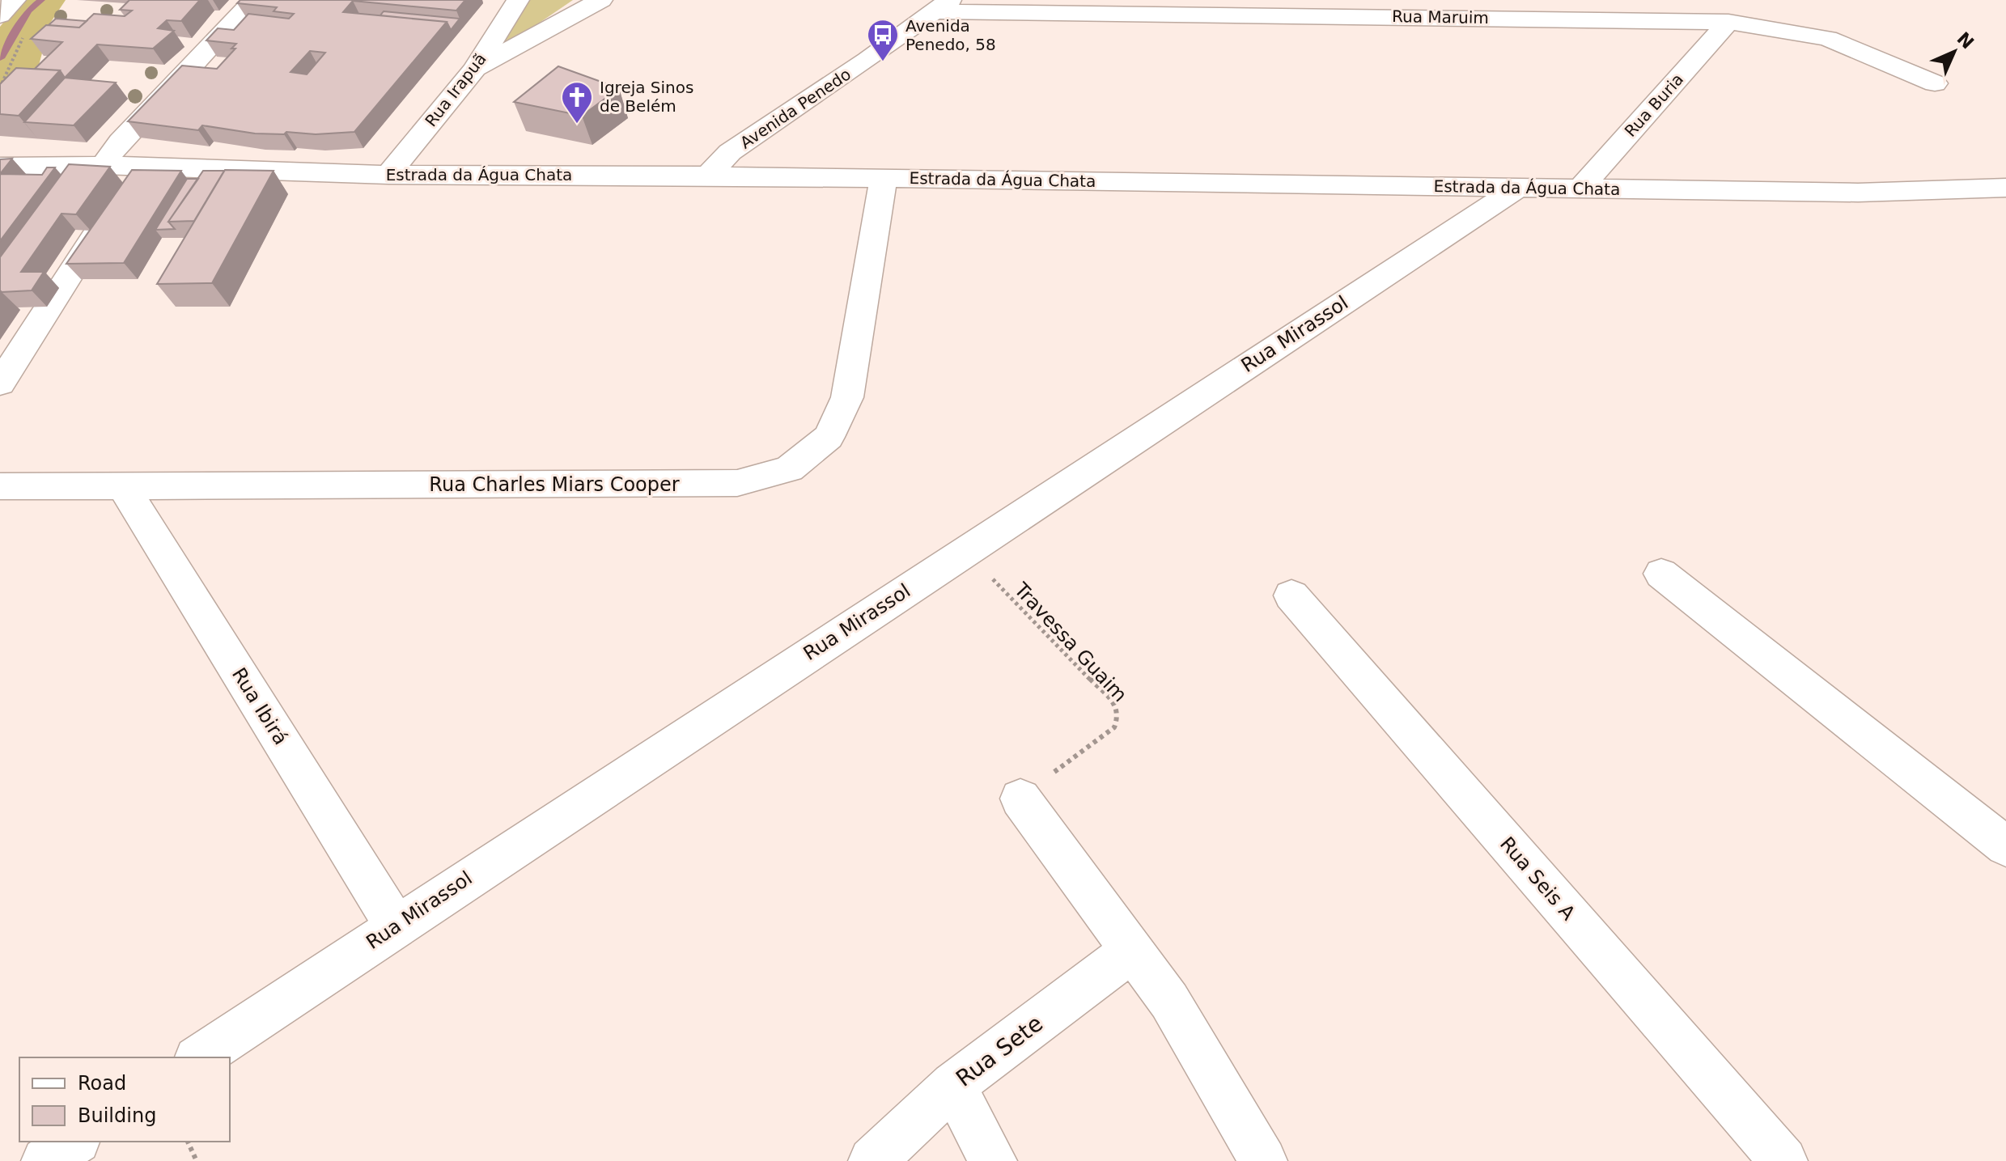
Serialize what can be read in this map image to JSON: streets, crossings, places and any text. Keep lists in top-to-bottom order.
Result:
{
  "streets": {
    "street": [
      "Rua Maruim",
      "Rua Irapuã",
      "Rua Buria",
      "Avenida Penedo",
      "Estrada da Água Chata",
      "Rua Mirassol",
      "Rua Charles Miars Cooper",
      "Rua Ibirá",
      "Rua Seis A",
      "Rua Sete"
    ],
    "path": ["Travessa Guaim"]
  },
  "crossings": [
    ["Rua Maruim", "Rua Buria"],
    ["Rua Maruim", "Avenida Penedo"],
    ["Rua Irapuã", "Estrada da Água Chata"],
    ["Rua Buria", "Estrada da Água Chata"],
    ["Avenida Penedo", "Estrada da Água Chata"],
    ["Estrada da Água Chata", "Rua Mirassol"],
    ["Estrada da Água Chata", "Rua Charles Miars Cooper"],
    ["Rua Mirassol", "Travessa Guaim"],
    ["Rua Mirassol", "Rua Ibirá"],
    ["Rua Charles Miars Cooper", "Rua Ibirá"]
  ],
  "places": {
    "bus stop": ["Avenida Penedo, 58"],
    "church": ["Igreja Sinos de Belém"]
  },
  "legend": ["Road", "Building"],
  "north": "top right"
}
